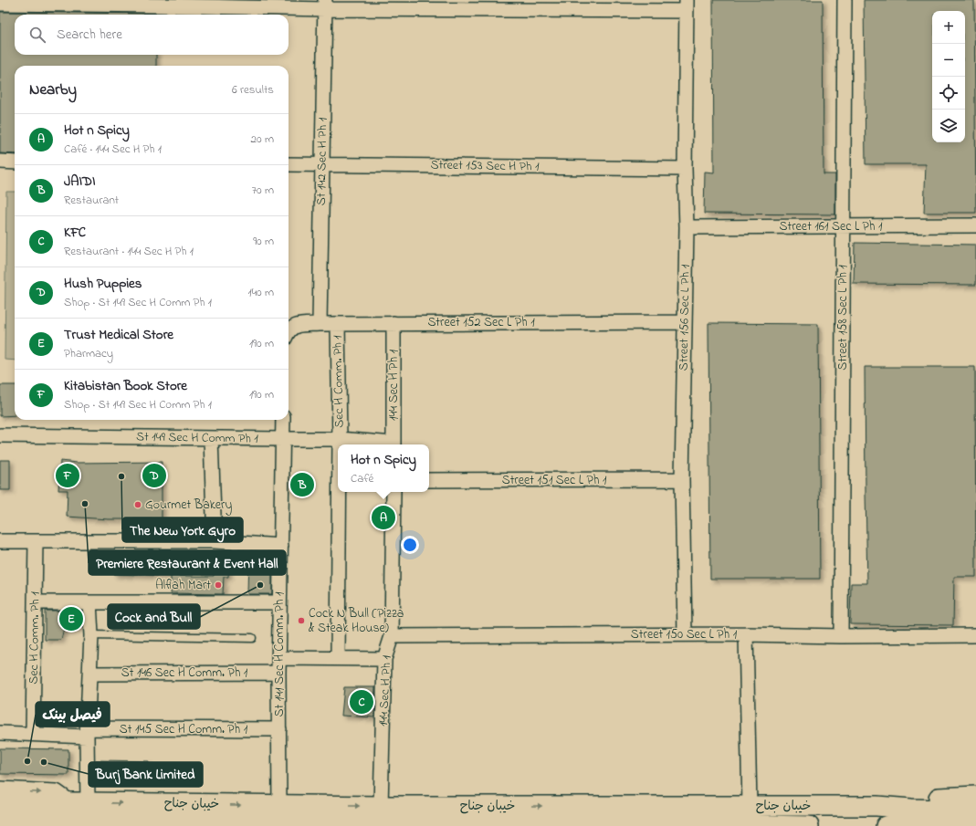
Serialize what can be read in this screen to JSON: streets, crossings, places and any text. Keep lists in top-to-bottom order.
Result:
{
  "streets": {
    "main road": ["خیبان جناح"],
    "street": [
      "St 142 Sec H Ph 1",
      "Street 153 Sec H Ph 1",
      "Street 161 Sec L Ph 1",
      "Street 156 Sec L Ph 1",
      "Street 158 Sec L Ph 1",
      "Street 152 Sec L Ph 1",
      "Sec H Comm. Ph 1",
      "144 Sec H Ph 1",
      "St 149 Sec H Comm Ph 1",
      "Street 151 Sec L Ph 1",
      "Street 150 Sec L Ph 1",
      "St 141 Sec H Comm. Ph 1",
      "St 146 Sec H Comm. Ph 1",
      "St 145 Sec H Comm. Ph 1"
    ]
  },
  "crossings": [
    ["St 142 Sec H Ph 1", "Street 153 Sec H Ph 1"],
    ["St 142 Sec H Ph 1", "Street 152 Sec L Ph 1"],
    ["Street 153 Sec H Ph 1", "Street 156 Sec L Ph 1"],
    ["Street 161 Sec L Ph 1", "Street 156 Sec L Ph 1"],
    ["Street 161 Sec L Ph 1", "Street 158 Sec L Ph 1"],
    ["Street 156 Sec L Ph 1", "Street 152 Sec L Ph 1"],
    ["Street 156 Sec L Ph 1", "Street 151 Sec L Ph 1"],
    ["Street 156 Sec L Ph 1", "Street 150 Sec L Ph 1"],
    ["Street 158 Sec L Ph 1", "Street 150 Sec L Ph 1"],
    ["Street 152 Sec L Ph 1", "Sec H Comm. Ph 1"],
    ["Street 152 Sec L Ph 1", "144 Sec H Ph 1"],
    ["Sec H Comm. Ph 1", "St 149 Sec H Comm Ph 1"],
    ["Sec H Comm. Ph 1", "St 145 Sec H Comm. Ph 1"],
    ["144 Sec H Ph 1", "Street 150 Sec L Ph 1"],
    ["144 Sec H Ph 1", "خیبان جناح"],
    ["St 149 Sec H Comm Ph 1", "St 141 Sec H Comm. Ph 1"],
    ["St 141 Sec H Comm. Ph 1", "St 146 Sec H Comm. Ph 1"],
    ["St 141 Sec H Comm. Ph 1", "St 145 Sec H Comm. Ph 1"],
    ["St 141 Sec H Comm. Ph 1", "خیبان جناح"]
  ],
  "places": [
    "The New York Gyro",
    "Premiere Restaurant & Event Hall",
    "Gourmet Bakery",
    "Alflah Mart",
    "Cock and Bull",
    "Cock N Bull (Pizza & Steak House)",
    "فیصل بینک",
    "Burj Bank Limited"
  ],
  "page": {
    "map_buttons": ["+", "−"],
    "search": "Search here",
    "heading": ["Nearby", "6 results"],
    "list": [
      {
        "mark": "A",
        "name": "Hot n Spicy",
        "note": "Café · 144 Sec H Ph 1",
        "value": "20 m"
      },
      {
        "mark": "B",
        "name": "JAIDI",
        "note": "Restaurant",
        "value": "70 m"
      },
      {
        "mark": "C",
        "name": "KFC",
        "note": "Restaurant · 144 Sec H Ph 1",
        "value": "90 m"
      },
      {
        "mark": "D",
        "name": "Hush Puppies",
        "note": "Shop · St 149 Sec H Comm Ph 1",
        "value": "140 m"
      },
      {
        "mark": "E",
        "name": "Trust Medical Store",
        "note": "Pharmacy",
        "value": "190 m"
      },
      {
        "mark": "F",
        "name": "Kitabistan Book Store",
        "note": "Shop · St 149 Sec H Comm Ph 1",
        "value": "190 m"
      }
    ],
    "popup": ["Hot n Spicy", "Café"],
    "pins": [
      "D",
      "F",
      "B",
      "A",
      "E",
      "C"
    ]
  }
}
